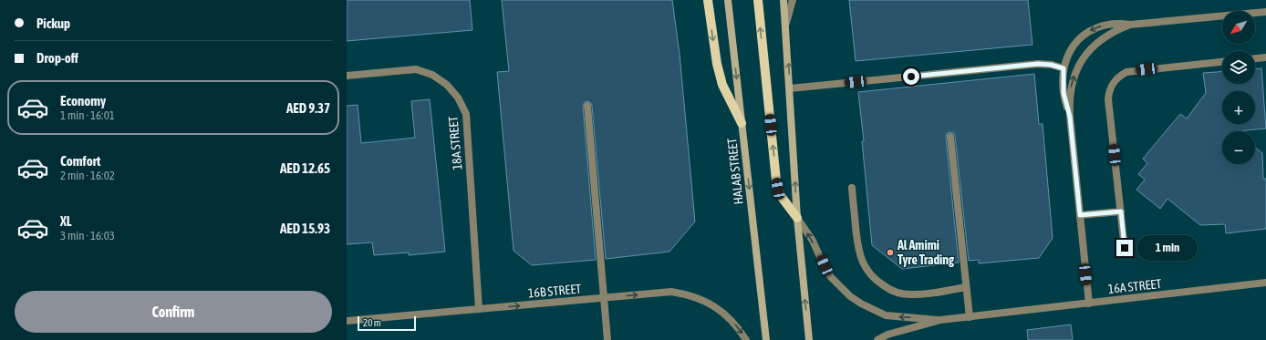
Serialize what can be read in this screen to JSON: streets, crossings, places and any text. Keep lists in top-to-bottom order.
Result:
{
  "streets": {
    "street": [
      "18A STREET",
      "HALAB STREET",
      "16A STREET",
      "16B STREET"
    ]
  },
  "crossings": [
    ["18A STREET", "16B STREET"]
  ],
  "one_way": ["16B STREET"],
  "places": ["Al Amimi Tyre Trading"],
  "scale_bar": "20 m",
  "north": "bottom left",
  "page": {
    "banner": ["Pickup", "Drop-off"],
    "map_buttons": ["+", "−"],
    "list": [
      {
        "name": "Economy",
        "note": "1 min · 16:01",
        "value": "AED 9.37"
      },
      {
        "name": "Comfort",
        "note": "2 min · 16:02",
        "value": "AED 12.65"
      },
      {
        "name": "XL",
        "note": "3 min · 16:03",
        "value": "AED 15.93"
      }
    ],
    "bubble": "1 min",
    "buttons": "Confirm",
    "scale": "20 m"
  }
}
